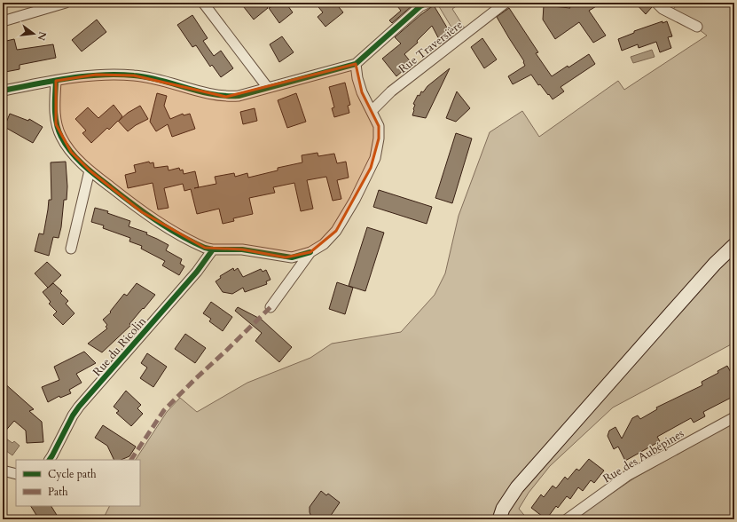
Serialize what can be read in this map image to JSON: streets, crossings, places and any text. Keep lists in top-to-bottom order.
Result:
{
  "streets": {
    "street": ["Rue Traversière", "Rue du Ricolin", "Rue des Aubépines"]
  },
  "legend": ["Cycle path", "Path"],
  "north": "right"
}
